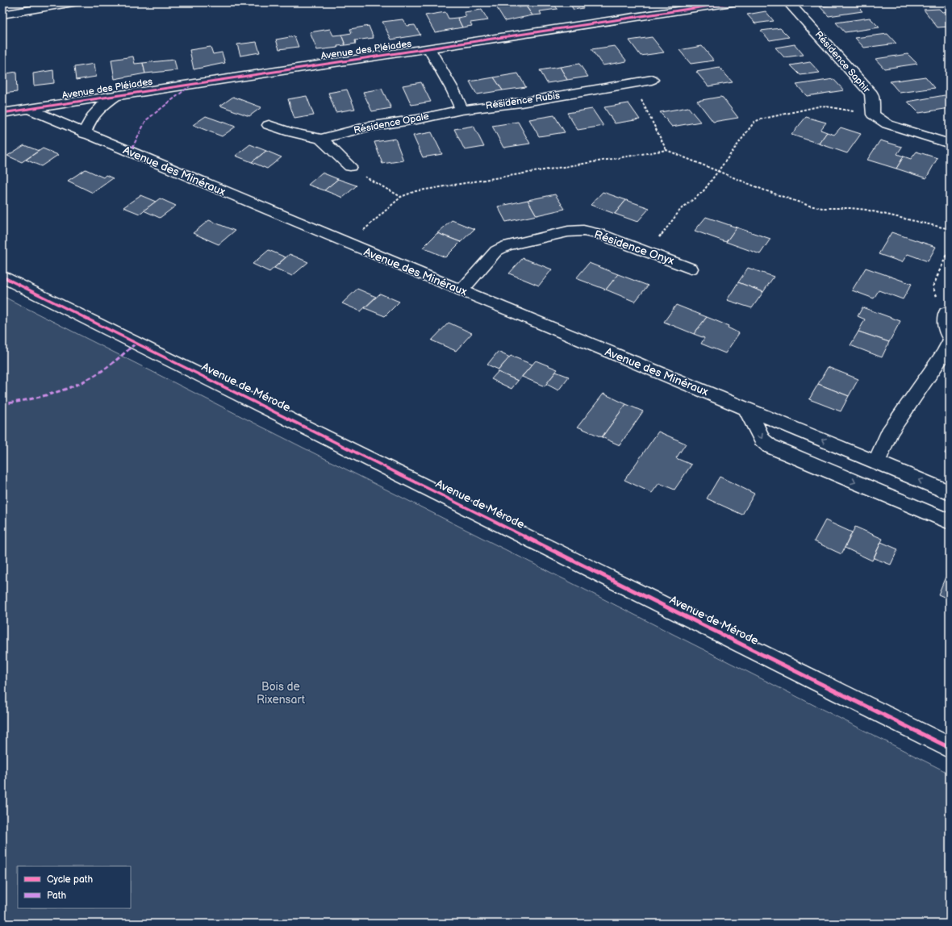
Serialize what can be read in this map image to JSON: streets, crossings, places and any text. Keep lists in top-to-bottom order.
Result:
{
  "streets": {
    "street": [
      "Avenue des Pléiades",
      "Résidence Saphir",
      "Résidence Rubis",
      "Résidence Opale",
      "Avenue des Minéraux",
      "Résidence Onyx",
      "Avenue de Mérode"
    ]
  },
  "crossings": [
    ["Avenue des Pléiades", "Avenue des Minéraux"],
    ["Résidence Rubis", "Résidence Opale"],
    ["Avenue des Minéraux", "Résidence Onyx"]
  ],
  "parks": ["Bois de Rixensart"],
  "legend": ["Cycle path", "Path"]
}
